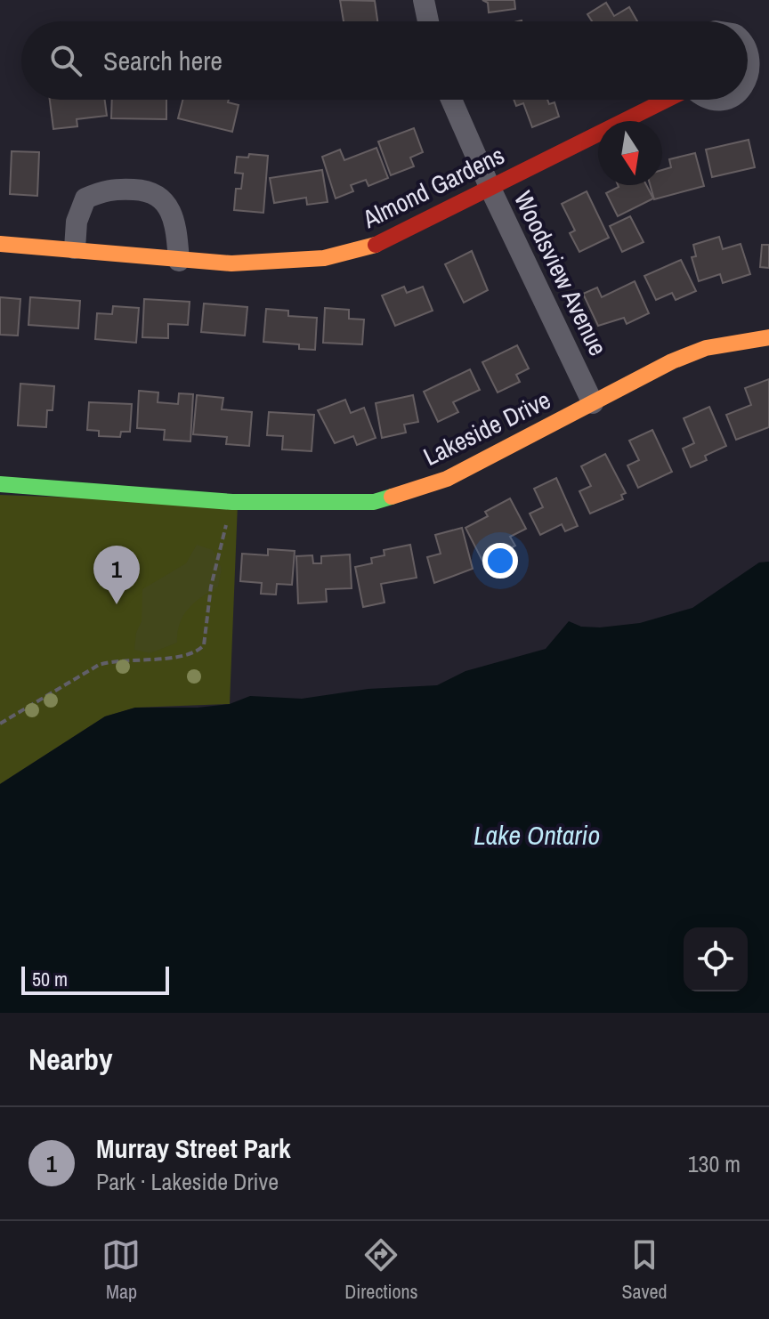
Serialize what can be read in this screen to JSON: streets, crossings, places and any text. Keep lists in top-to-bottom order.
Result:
{
  "streets": {
    "street": ["Almond Gardens", "Woodsview Avenue", "Lakeside Drive"]
  },
  "crossings": [
    ["Almond Gardens", "Woodsview Avenue"],
    ["Woodsview Avenue", "Lakeside Drive"]
  ],
  "water": ["Lake Ontario"],
  "scale_bar": "50 m",
  "north": "bottom",
  "page": {
    "search": "Search here",
    "pins": "1",
    "scale": "50 m",
    "heading": "Nearby",
    "list": [
      {
        "mark": "1",
        "name": "Murray Street Park",
        "note": "Park · Lakeside Drive",
        "value": "130 m"
      }
    ],
    "nav": ["Map", "Directions", "Saved"]
  }
}
